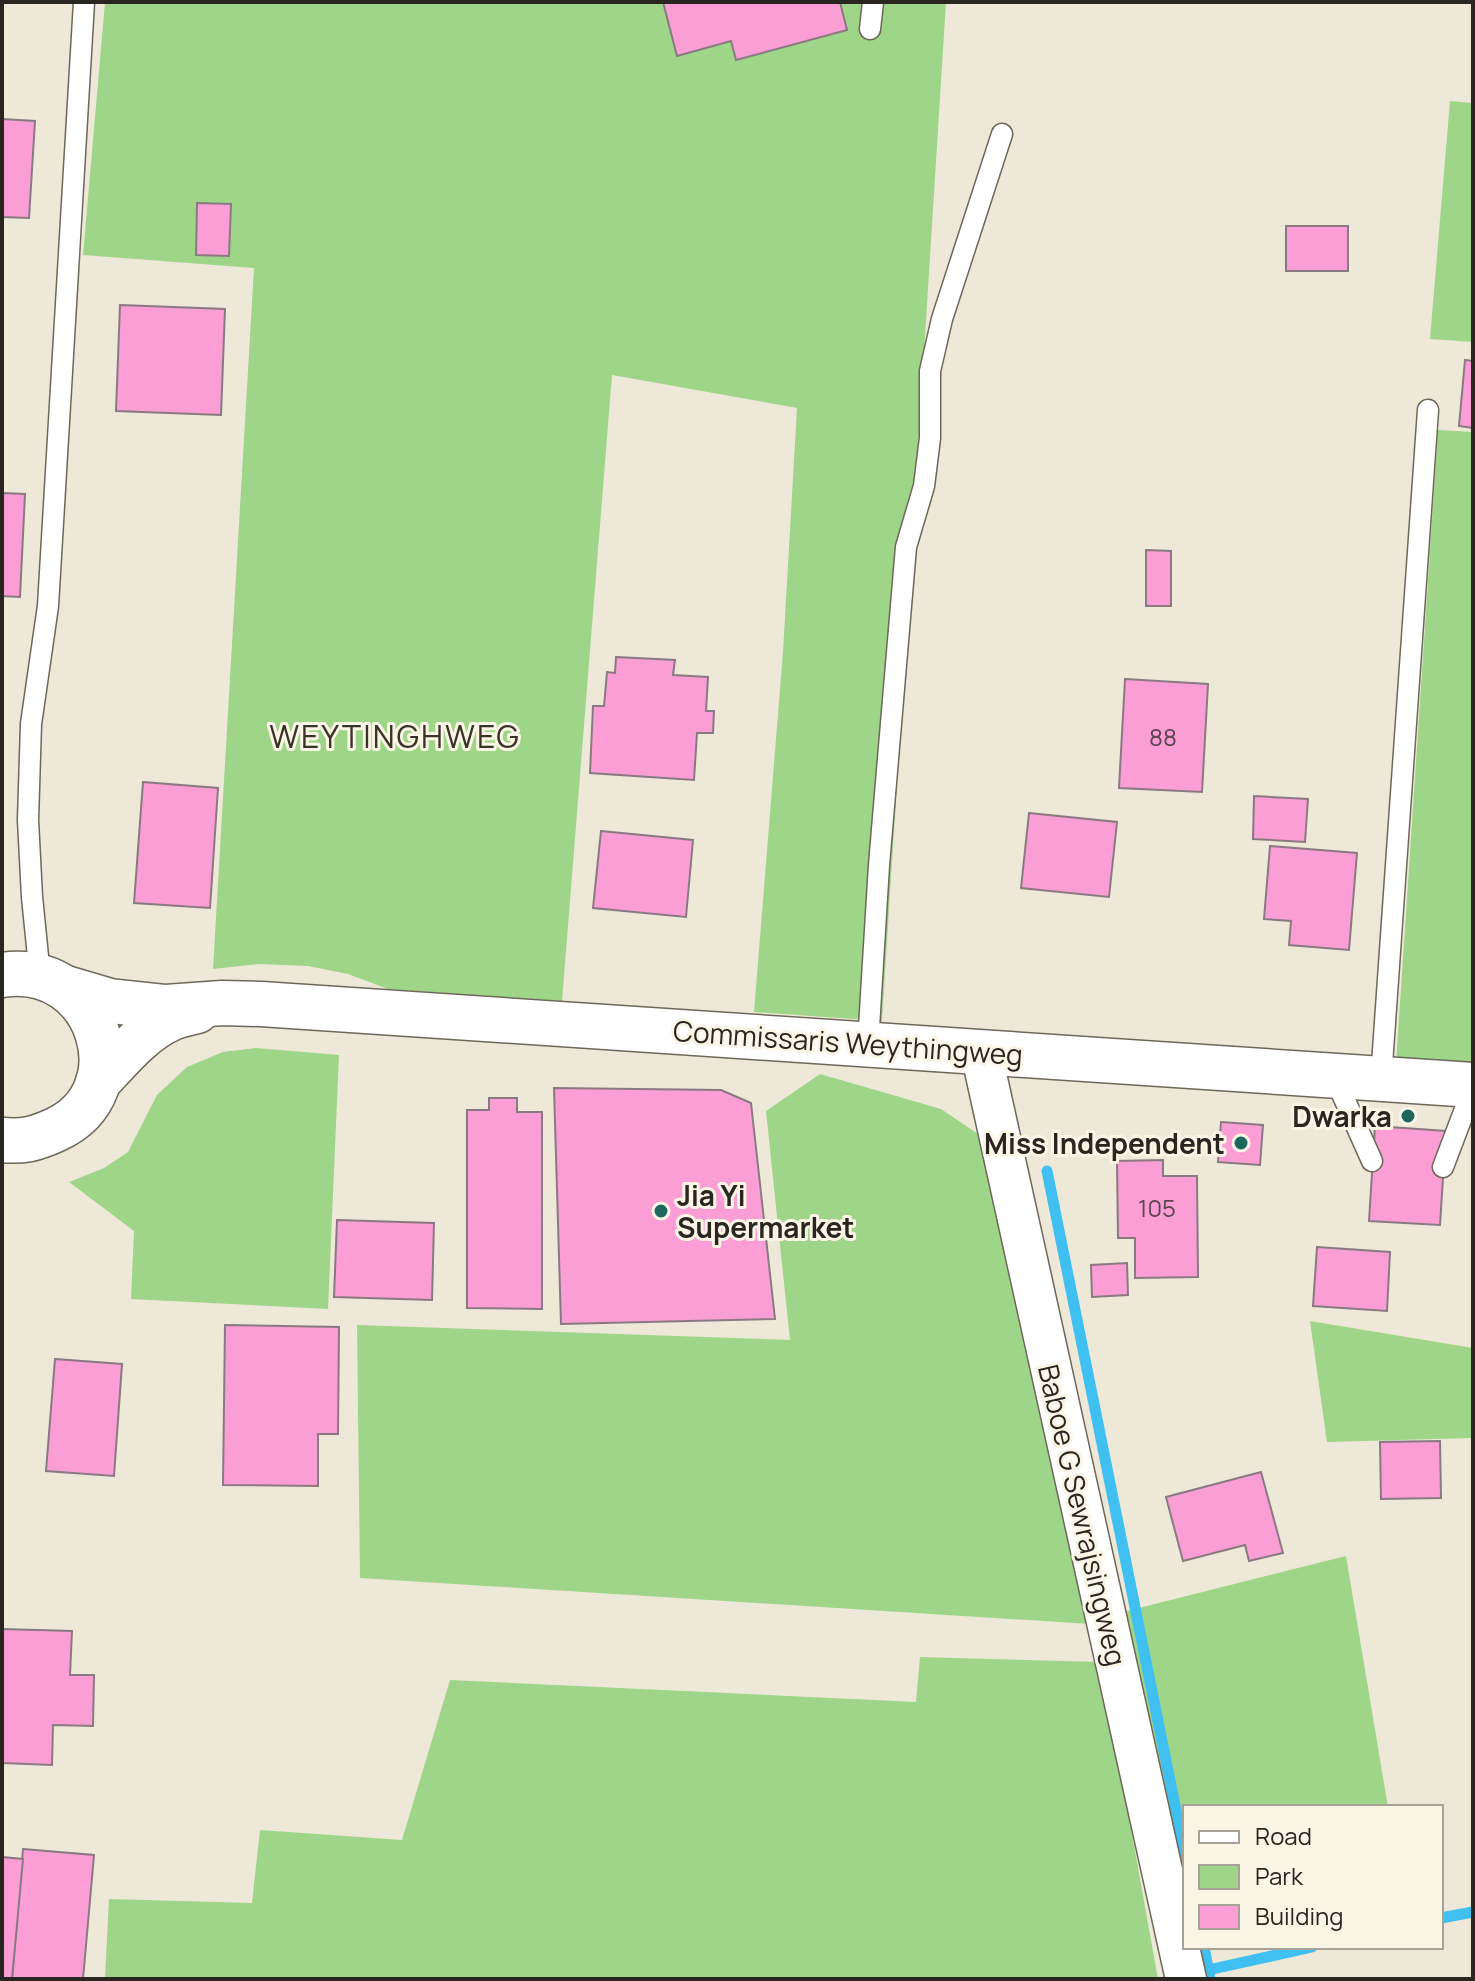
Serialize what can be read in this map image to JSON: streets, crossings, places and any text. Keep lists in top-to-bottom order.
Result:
{
  "streets": {
    "main road": ["Commissaris Weythingweg"],
    "street": ["Baboe G Sewrajsingweg"]
  },
  "crossings": [
    ["Commissaris Weythingweg", "Baboe G Sewrajsingweg"]
  ],
  "districts": ["WEYTINGHWEG"],
  "places": ["Dwarka", "Miss Independent", "Jia Yi Supermarket"],
  "house_numbers": ["88", "105"],
  "legend": ["Road", "Park", "Building"]
}
